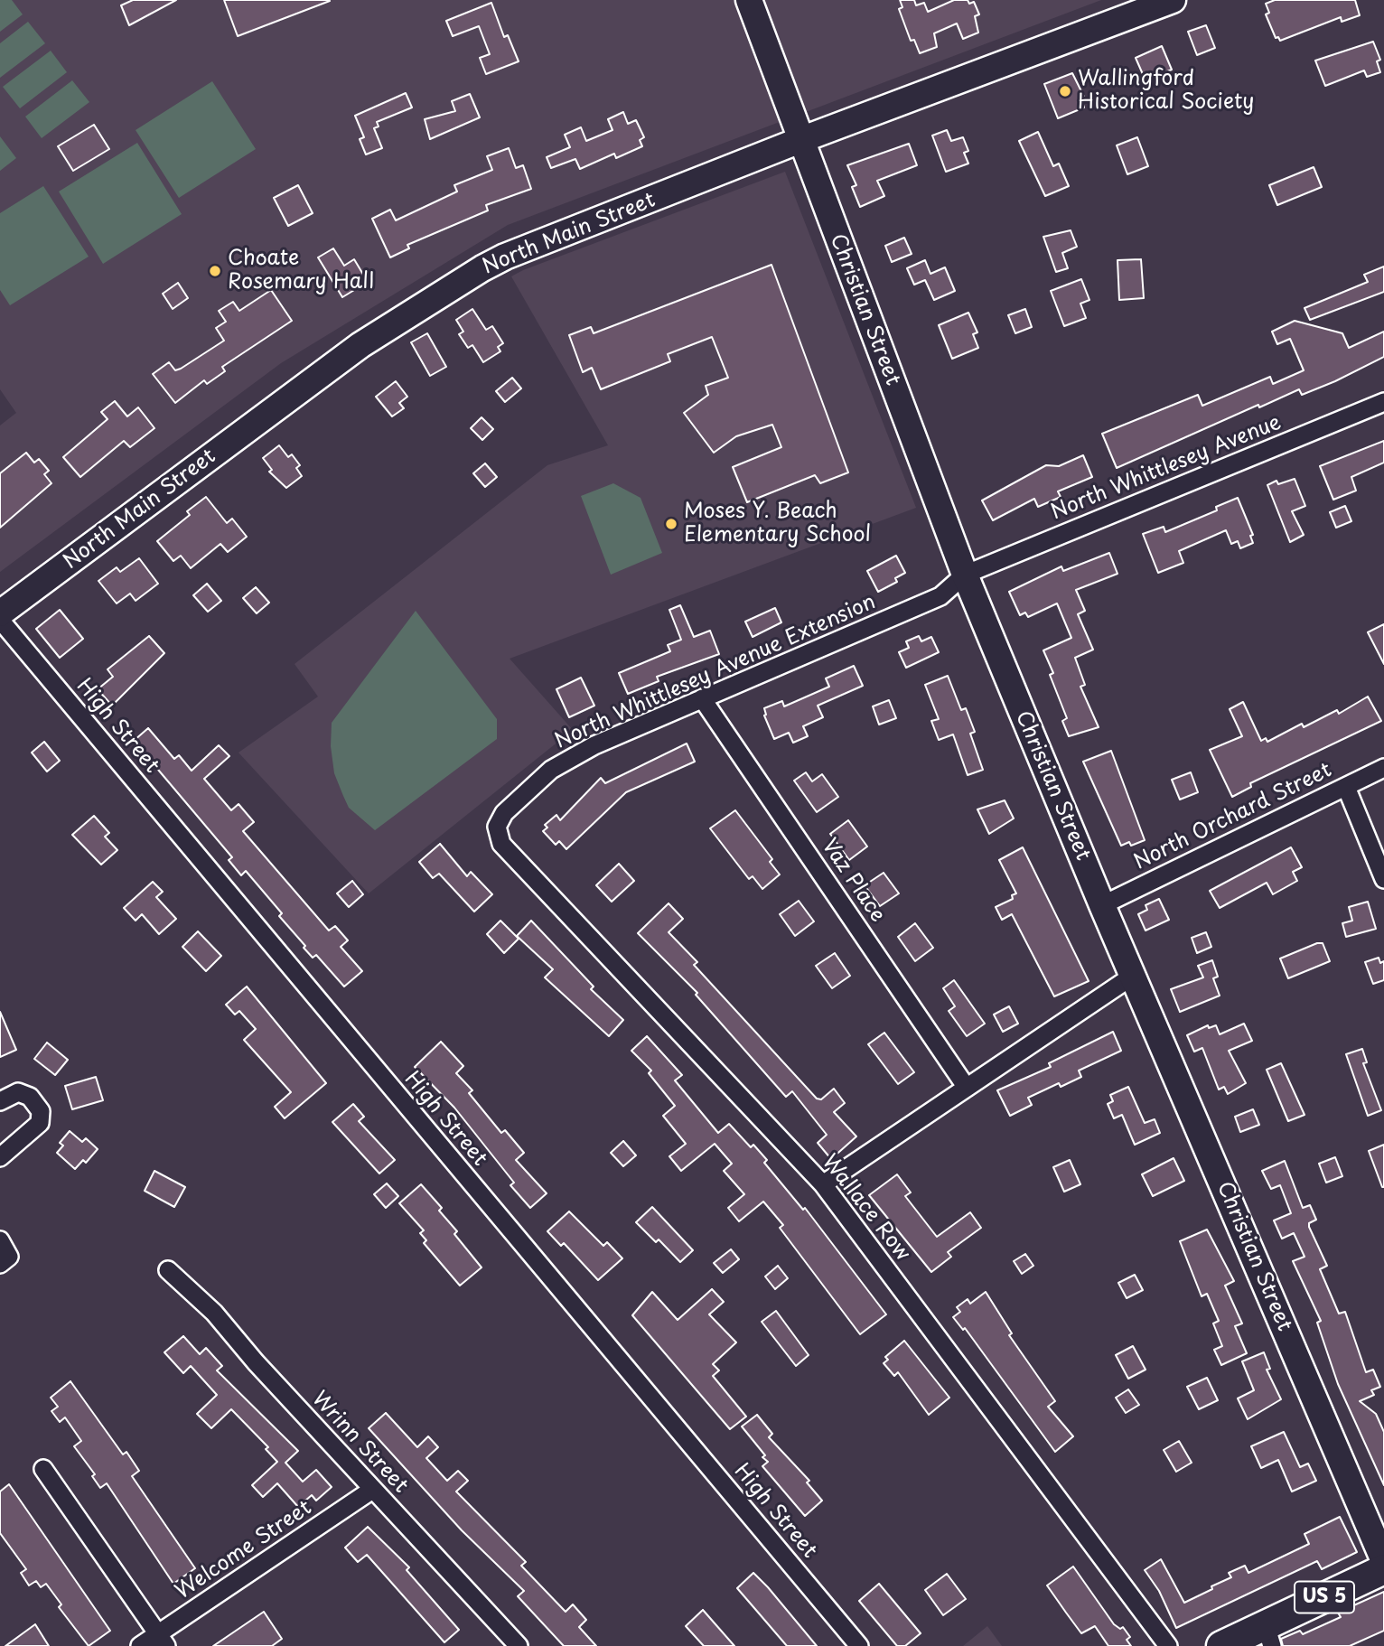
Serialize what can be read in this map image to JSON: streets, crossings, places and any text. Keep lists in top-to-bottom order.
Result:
{
  "streets": {
    "main road": ["North Main Street", "Christian Street", "US 5"],
    "street": [
      "North Whittlesey Avenue",
      "North Whittlesey Avenue Extension",
      "High Street",
      "North Orchard Street",
      "Vaz Place",
      "Wallace Row",
      "Wrinn Street",
      "Welcome Street"
    ]
  },
  "crossings": [
    ["North Main Street", "Christian Street"],
    ["Christian Street", "North Whittlesey Avenue"],
    ["Christian Street", "North Whittlesey Avenue Extension"],
    ["Christian Street", "North Orchard Street"],
    ["North Whittlesey Avenue", "North Whittlesey Avenue Extension"],
    ["North Whittlesey Avenue Extension", "Vaz Place"],
    ["North Whittlesey Avenue Extension", "Wallace Row"],
    ["Wrinn Street", "Welcome Street"]
  ],
  "places": ["Wallingford Historical Society", "Choate Rosemary Hall", "Moses Y. Beach Elementary School"]
}
